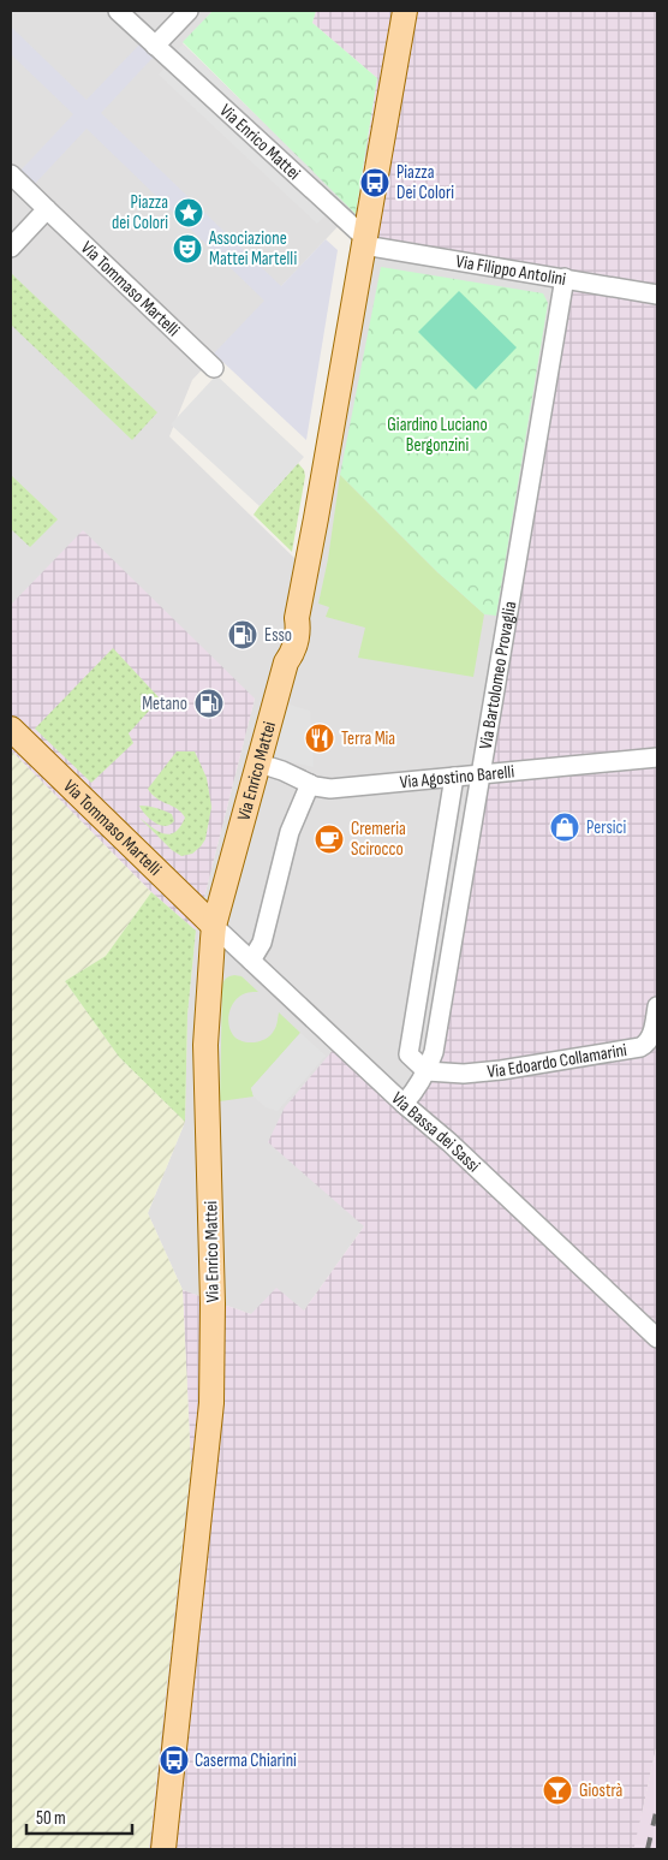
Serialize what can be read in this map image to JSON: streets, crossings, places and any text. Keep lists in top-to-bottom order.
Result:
{
  "streets": {
    "main road": ["Via Enrico Mattei", "Via Tommaso Martelli"],
    "street": [
      "Via Filippo Antolini",
      "Via Bartolomeo Provaglia",
      "Via Agostino Barelli",
      "Via Edoardo Collamarini",
      "Via Bassa dei Sassi"
    ]
  },
  "crossings": [
    ["Via Enrico Mattei", "Via Filippo Antolini"],
    ["Via Enrico Mattei", "Via Tommaso Martelli"],
    ["Via Enrico Mattei", "Via Agostino Barelli"],
    ["Via Enrico Mattei", "Via Bassa dei Sassi"],
    ["Via Filippo Antolini", "Via Bartolomeo Provaglia"],
    ["Via Tommaso Martelli", "Via Bassa dei Sassi"],
    ["Via Bartolomeo Provaglia", "Via Agostino Barelli"],
    ["Via Bartolomeo Provaglia", "Via Edoardo Collamarini"],
    ["Via Bartolomeo Provaglia", "Via Bassa dei Sassi"]
  ],
  "parks": ["Giardino Luciano Bergonzini"],
  "places": {
    "bus stop": ["Piazza Dei Colori", "Caserma Chiarini"],
    "place": ["Piazza dei Colori"],
    "theatre": ["Associazione Mattei Martelli"],
    "fuel station": ["Esso", "Metano"],
    "restaurant": ["Terra Mia"],
    "shop": ["Persici"],
    "cafe": ["Cremeria Scirocco"],
    "bar": ["Giostrà"]
  },
  "scale_bar": "50 m"
}
